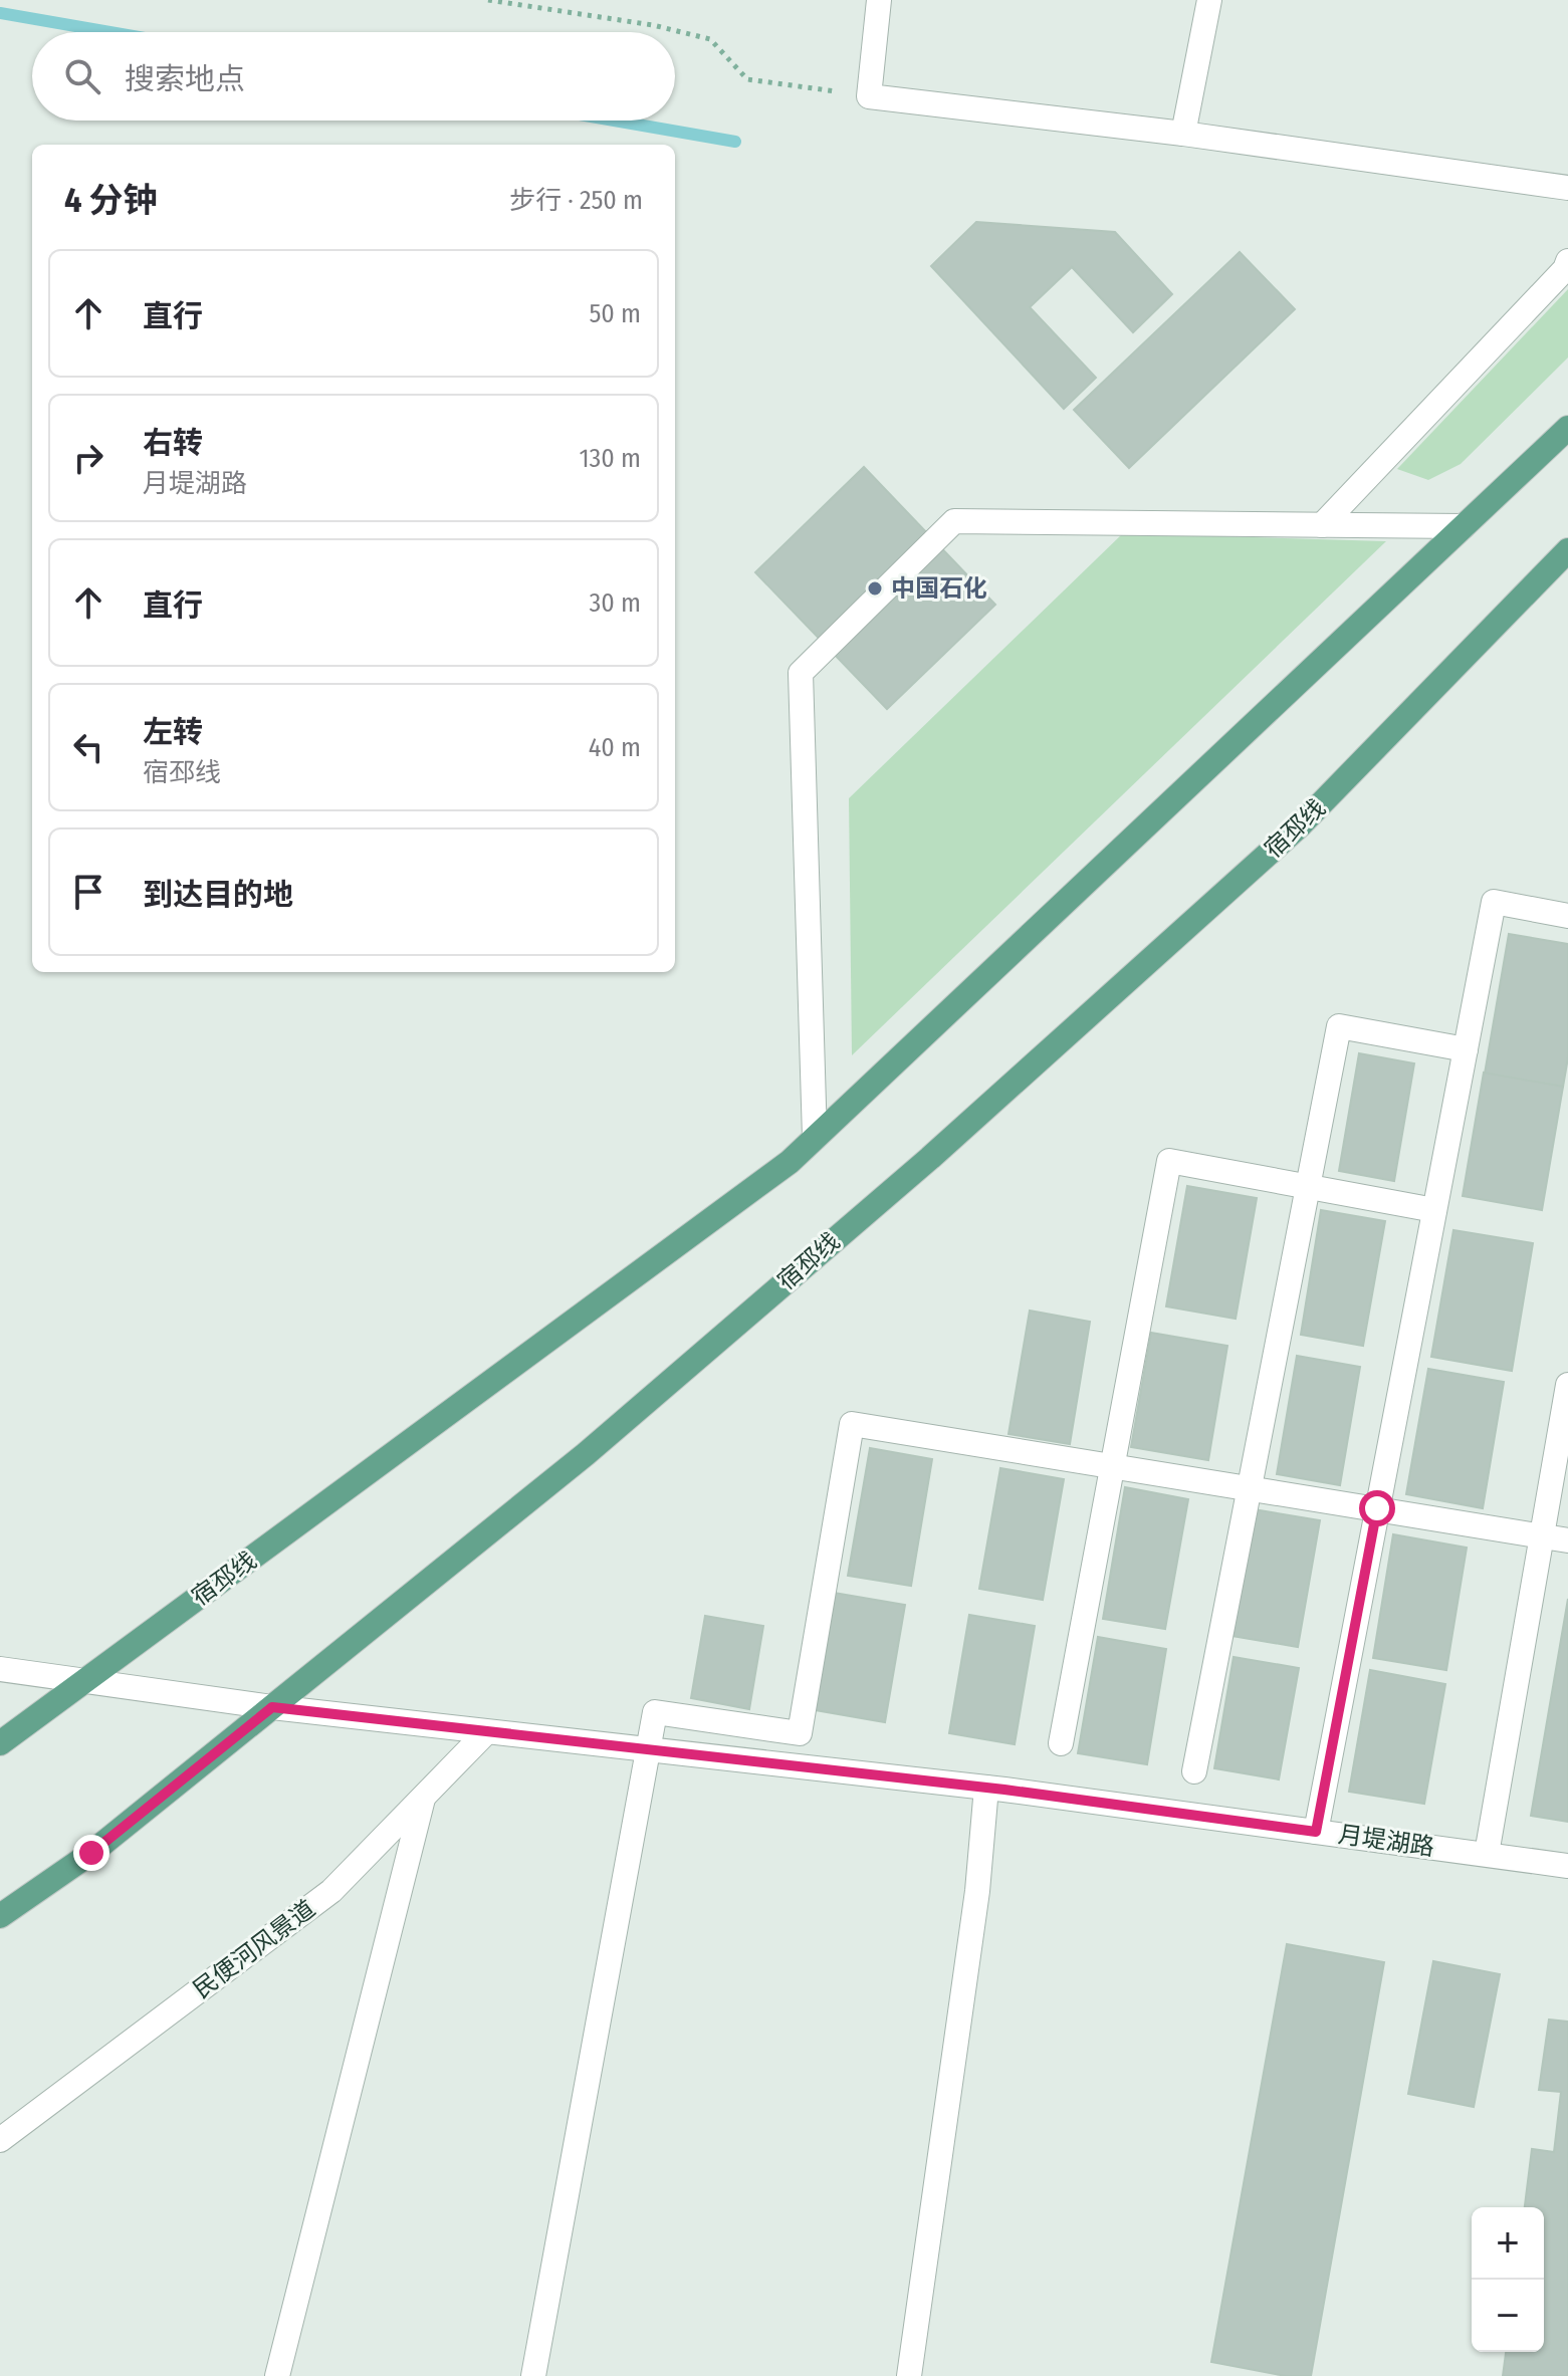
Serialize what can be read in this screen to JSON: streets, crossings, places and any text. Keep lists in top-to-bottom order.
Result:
{
  "streets": {
    "main road": ["宿邳线"],
    "street": ["月堤湖路", "民便河风景道"]
  },
  "crossings": [
    ["宿邳线", "月堤湖路"],
    ["月堤湖路", "民便河风景道"]
  ],
  "places": ["中国石化"],
  "page": {
    "search": "搜索地点",
    "heading": ["4 分钟", "步行 · 250 m"],
    "list": [
      ["直行", "50 m"],
      ["右转", "月堤湖路", "130 m"],
      ["直行", "30 m"],
      ["左转", "宿邳线", "40 m"],
      "到达目的地"
    ],
    "map_buttons": ["+", "−"]
  }
}
